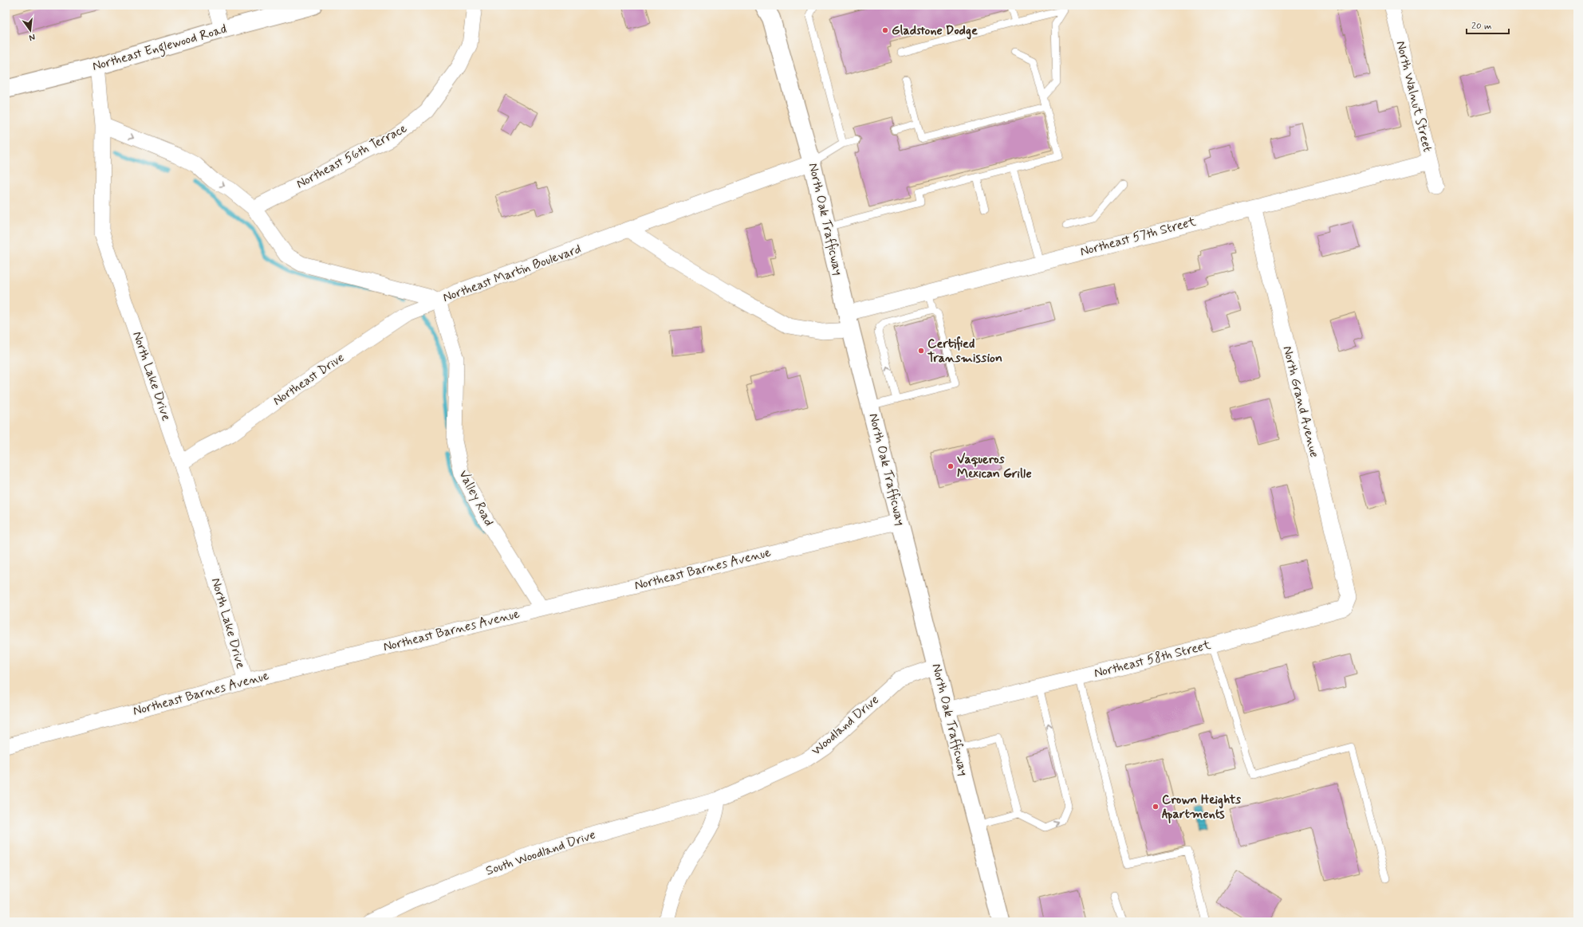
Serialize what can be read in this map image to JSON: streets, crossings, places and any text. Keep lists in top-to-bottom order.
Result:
{
  "streets": {
    "main road": ["Northeast Englewood Road", "North Oak Trafficway"],
    "street": [
      "North Walnut Street",
      "Northeast 56th Terrace",
      "Northeast 57th Street",
      "Northeast Martin Boulevard",
      "North Lake Drive",
      "Northeast Drive",
      "North Grand Avenue",
      "Valley Road",
      "Northeast Barnes Avenue",
      "Northeast 58th Street",
      "Woodland Drive",
      "South Woodland Drive"
    ]
  },
  "crossings": [
    ["Northeast Englewood Road", "North Lake Drive"],
    ["North Walnut Street", "Northeast 57th Street"],
    ["Northeast 56th Terrace", "Northeast Martin Boulevard"],
    ["North Oak Trafficway", "Northeast 57th Street"],
    ["North Oak Trafficway", "Northeast Martin Boulevard"],
    ["North Oak Trafficway", "Northeast Barnes Avenue"],
    ["North Oak Trafficway", "Northeast 58th Street"],
    ["North Oak Trafficway", "Woodland Drive"],
    ["Northeast 57th Street", "North Grand Avenue"],
    ["Northeast Martin Boulevard", "North Lake Drive"],
    ["Northeast Martin Boulevard", "Northeast Drive"],
    ["Northeast Martin Boulevard", "Valley Road"],
    ["North Lake Drive", "Northeast Drive"],
    ["North Lake Drive", "Northeast Barnes Avenue"],
    ["Northeast Drive", "Valley Road"],
    ["North Grand Avenue", "Northeast 58th Street"],
    ["Valley Road", "Northeast Barnes Avenue"],
    ["Woodland Drive", "South Woodland Drive"]
  ],
  "places": [
    "Gladstone Dodge",
    "Certified Transmission",
    "Vaqueros Mexican Grille",
    "Crown Heights Apartments"
  ],
  "scale_bar": "20 m",
  "north": "bottom"
}
